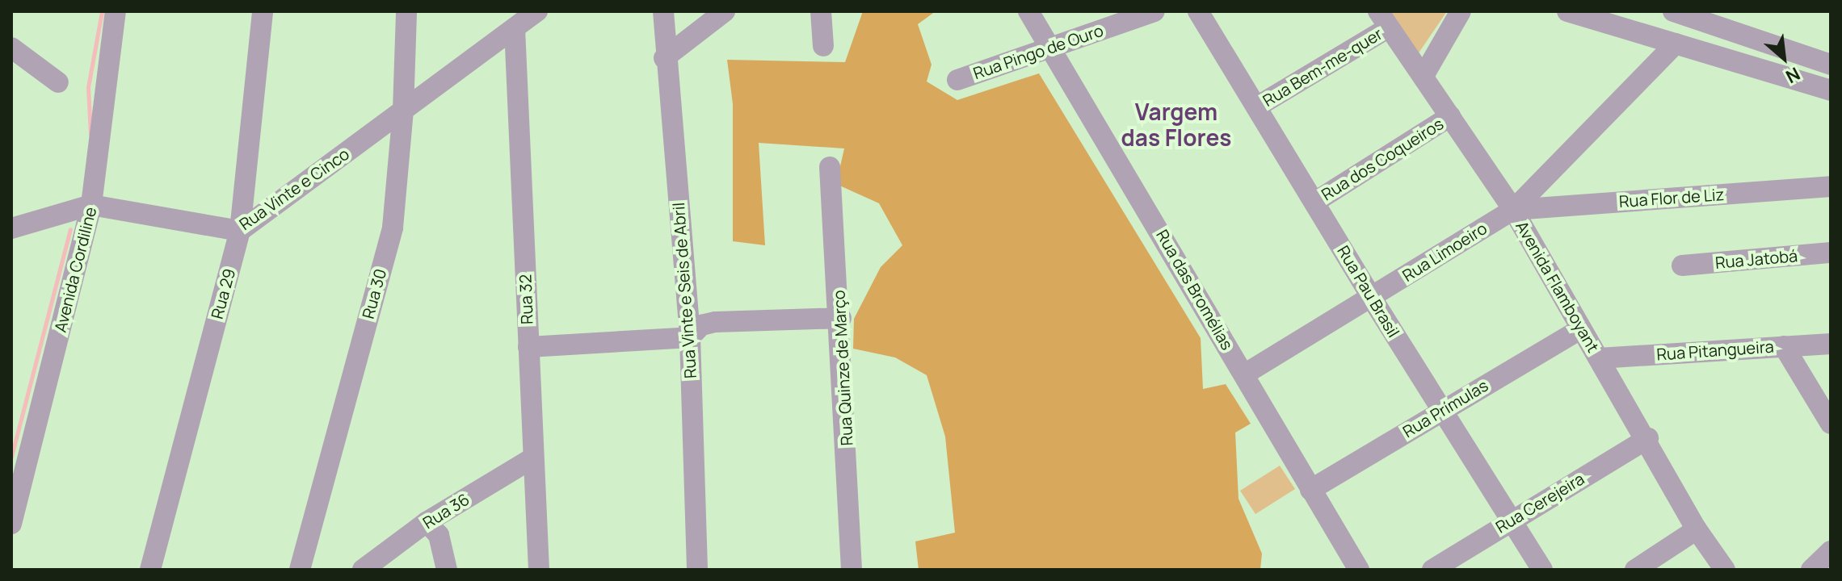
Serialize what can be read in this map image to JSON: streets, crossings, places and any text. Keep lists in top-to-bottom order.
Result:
{
  "streets": {
    "street": [
      "Rua Pingo de Ouro",
      "Rua Bem-me-quer",
      "Rua dos Coqueiros",
      "Rua Vinte e Cinco",
      "Rua Flor de Liz",
      "Rua Limoeiro",
      "Rua Jatobá",
      "Avenida Cordiline",
      "Avenida Flamboyant",
      "Rua das Bromélias",
      "Rua Vinte e Seis de Abril",
      "Rua Pau Brasil",
      "Rua 29",
      "Rua 30",
      "Rua 32",
      "Rua Pitangueira",
      "Rua Quinze de Março",
      "Rua Prímulas",
      "Rua Cerejeira",
      "Rua 36"
    ]
  },
  "crossings": [
    ["Rua Pingo de Ouro", "Rua das Bromélias"],
    ["Rua Bem-me-quer", "Avenida Flamboyant"],
    ["Rua Bem-me-quer", "Rua Pau Brasil"],
    ["Rua dos Coqueiros", "Avenida Flamboyant"],
    ["Rua dos Coqueiros", "Rua Pau Brasil"],
    ["Rua Vinte e Cinco", "Avenida Cordiline"],
    ["Rua Vinte e Cinco", "Rua 29"],
    ["Rua Vinte e Cinco", "Rua 30"],
    ["Rua Vinte e Cinco", "Rua 32"],
    ["Rua Flor de Liz", "Rua Limoeiro"],
    ["Rua Flor de Liz", "Avenida Flamboyant"],
    ["Rua Limoeiro", "Avenida Flamboyant"],
    ["Rua Limoeiro", "Rua das Bromélias"],
    ["Rua Limoeiro", "Rua Pau Brasil"],
    ["Avenida Flamboyant", "Rua Pitangueira"],
    ["Avenida Flamboyant", "Rua Prímulas"],
    ["Avenida Flamboyant", "Rua Cerejeira"],
    ["Rua das Bromélias", "Rua Prímulas"],
    ["Rua Pau Brasil", "Rua Prímulas"],
    ["Rua Pau Brasil", "Rua Cerejeira"],
    ["Rua 32", "Rua 36"]
  ],
  "districts": ["Vargem das Flores"],
  "north": "bottom right"
}
